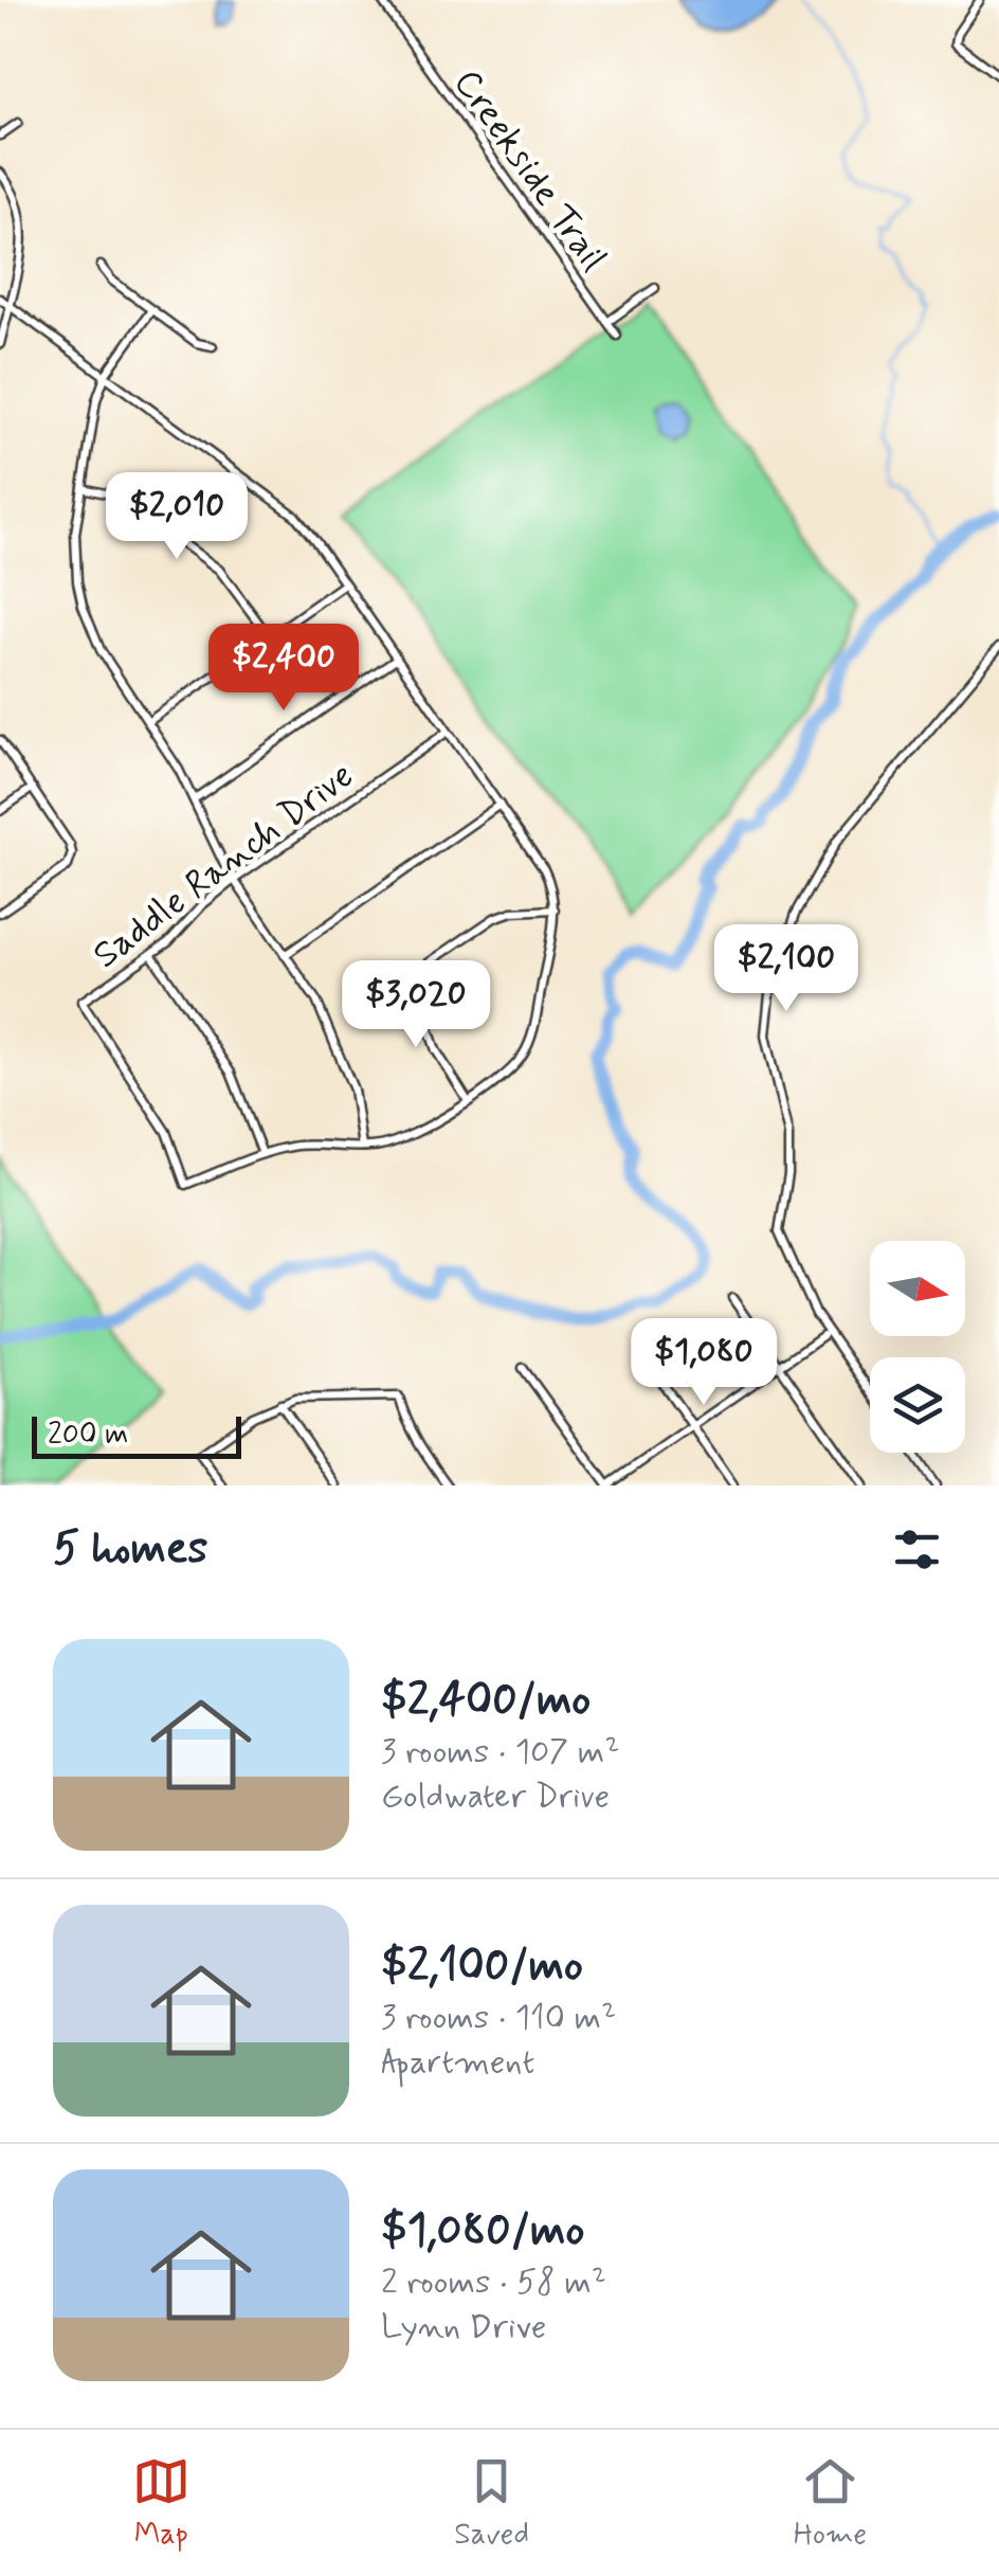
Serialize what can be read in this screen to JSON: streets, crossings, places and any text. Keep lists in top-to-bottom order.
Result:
{
  "streets": {
    "street": ["Creekside Trail", "Saddle Ranch Drive"]
  },
  "scale_bar": "200 m",
  "north": "right",
  "page": {
    "price": [
      "$2,010",
      "$2,400",
      "$2,100",
      "$3,020",
      "$1,080"
    ],
    "scale": "200 m",
    "heading": "5 homes",
    "list": [
      {
        "name": "$2,400/mo",
        "note": "3 rooms · 107 m² · Goldwater Drive"
      },
      {
        "name": "$2,100/mo",
        "note": "3 rooms · 110 m² · Apartment"
      },
      {
        "name": "$1,080/mo",
        "note": "2 rooms · 58 m² · Lynn Drive"
      }
    ],
    "tabs": ["Map", "Saved", "Home"]
  }
}
